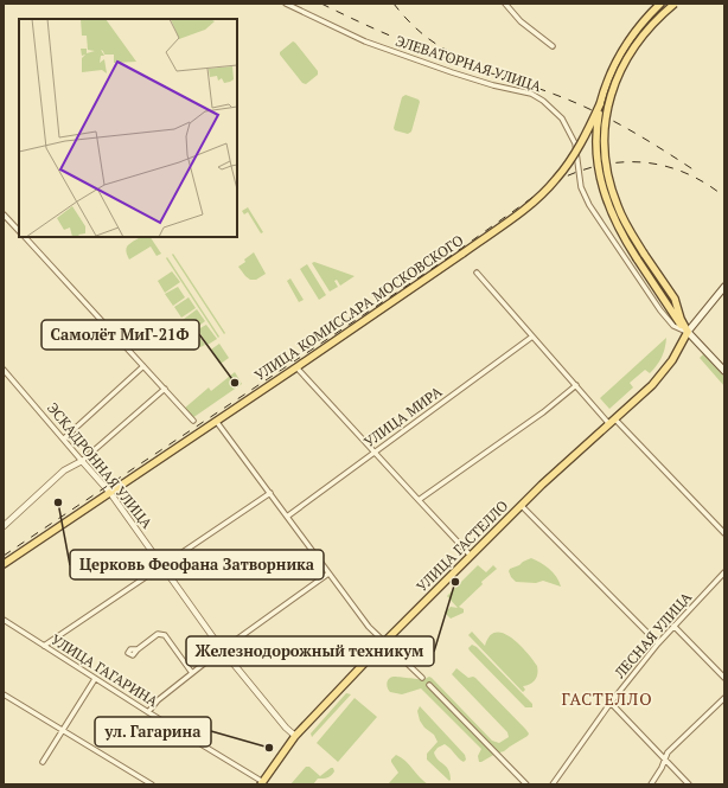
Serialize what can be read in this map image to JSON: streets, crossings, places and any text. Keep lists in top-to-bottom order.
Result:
{
  "streets": {
    "main road": ["УЛИЦА КОМИССАРА МОСКОВСКОГО", "УЛИЦА ГАСТЕЛЛО"],
    "street": [
      "ЭЛЕВАТОРНАЯ УЛИЦА",
      "УЛИЦА МИРА",
      "ЭСКАДРОННАЯ УЛИЦА",
      "ЛЕСНАЯ УЛИЦА",
      "УЛИЦА ГАГАРИНА"
    ]
  },
  "crossings": [
    ["ЭЛЕВАТОРНАЯ УЛИЦА", "УЛИЦА ГАСТЕЛЛО"],
    ["УЛИЦА КОМИССАРА МОСКОВСКОГО", "ЭСКАДРОННАЯ УЛИЦА"],
    ["ЭСКАДРОННАЯ УЛИЦА", "УЛИЦА ГАСТЕЛЛО"],
    ["УЛИЦА ГАСТЕЛЛО", "УЛИЦА ГАГАРИНА"]
  ],
  "districts": ["ГАСТЕЛЛО"],
  "places": [
    "Самолёт МиГ-21Ф",
    "Церковь Феофана Затворника",
    "Железнодорожный техникум",
    "ул. Гагарина"
  ]
}
